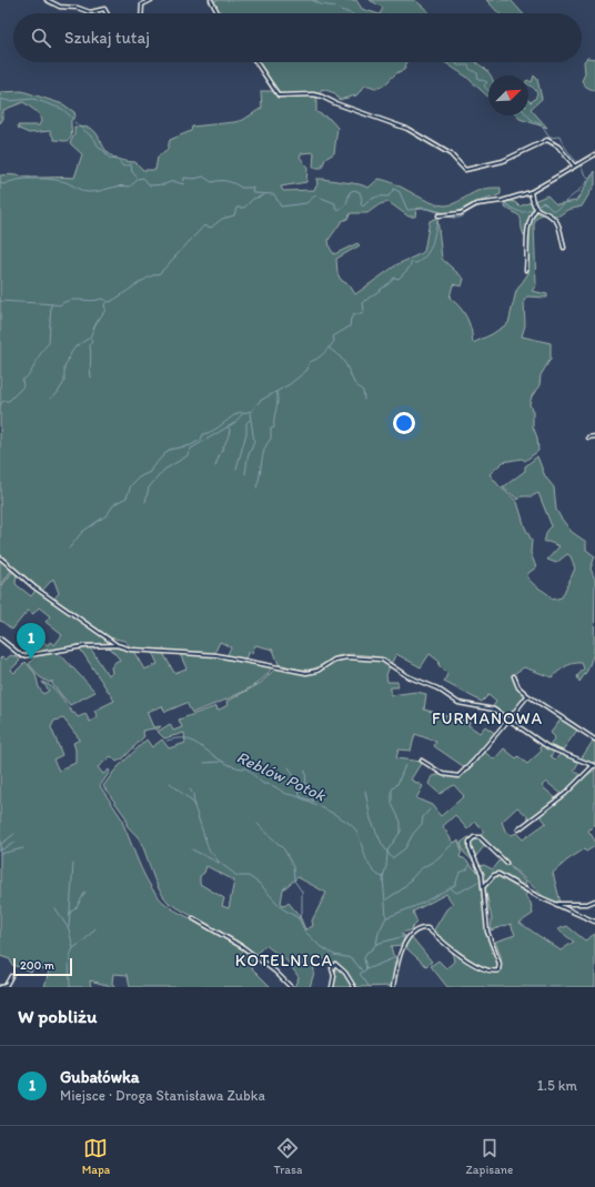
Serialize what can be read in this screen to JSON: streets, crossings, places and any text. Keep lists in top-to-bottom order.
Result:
{
  "districts": ["FURMANOWA", "KOTELNICA"],
  "water": ["Reblów Potok"],
  "scale_bar": "200 m",
  "north": "top right",
  "page": {
    "search": "Szukaj tutaj",
    "pins": "1",
    "scale": "200 m",
    "heading": "W pobliżu",
    "list": [
      {
        "mark": "1",
        "name": "Gubałówka",
        "note": "Miejsce · Droga Stanisława Zubka",
        "value": "1.5 km"
      }
    ],
    "nav": ["Mapa", "Trasa", "Zapisane"]
  }
}
